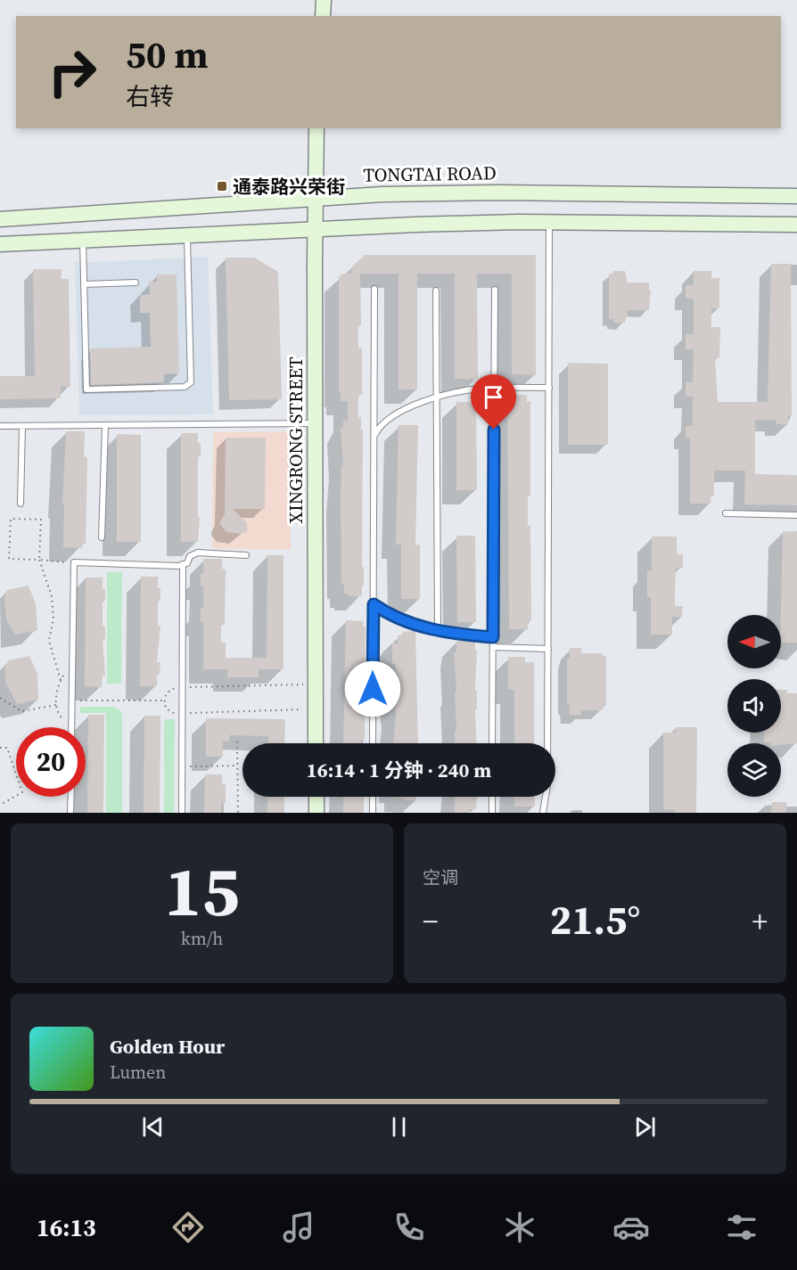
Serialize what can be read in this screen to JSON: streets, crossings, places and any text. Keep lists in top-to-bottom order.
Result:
{
  "streets": {
    "street": ["TONGTAI ROAD", "XINGRONG STREET"]
  },
  "crossings": [
    ["TONGTAI ROAD", "XINGRONG STREET"]
  ],
  "places": {
    "transit": ["通泰路兴荣街"]
  },
  "north": "left",
  "page": {
    "turn": ["50 m", "右转"],
    "limit": "20",
    "trip": "16:14 · 1 分钟 · 240 m",
    "tile": [
      ["15", "km/h"],
      "空调"
    ],
    "heat": ["−", "21.5°", "+"],
    "song": ["Golden Hour", "Lumen"],
    "tabs": "16:13"
  }
}
